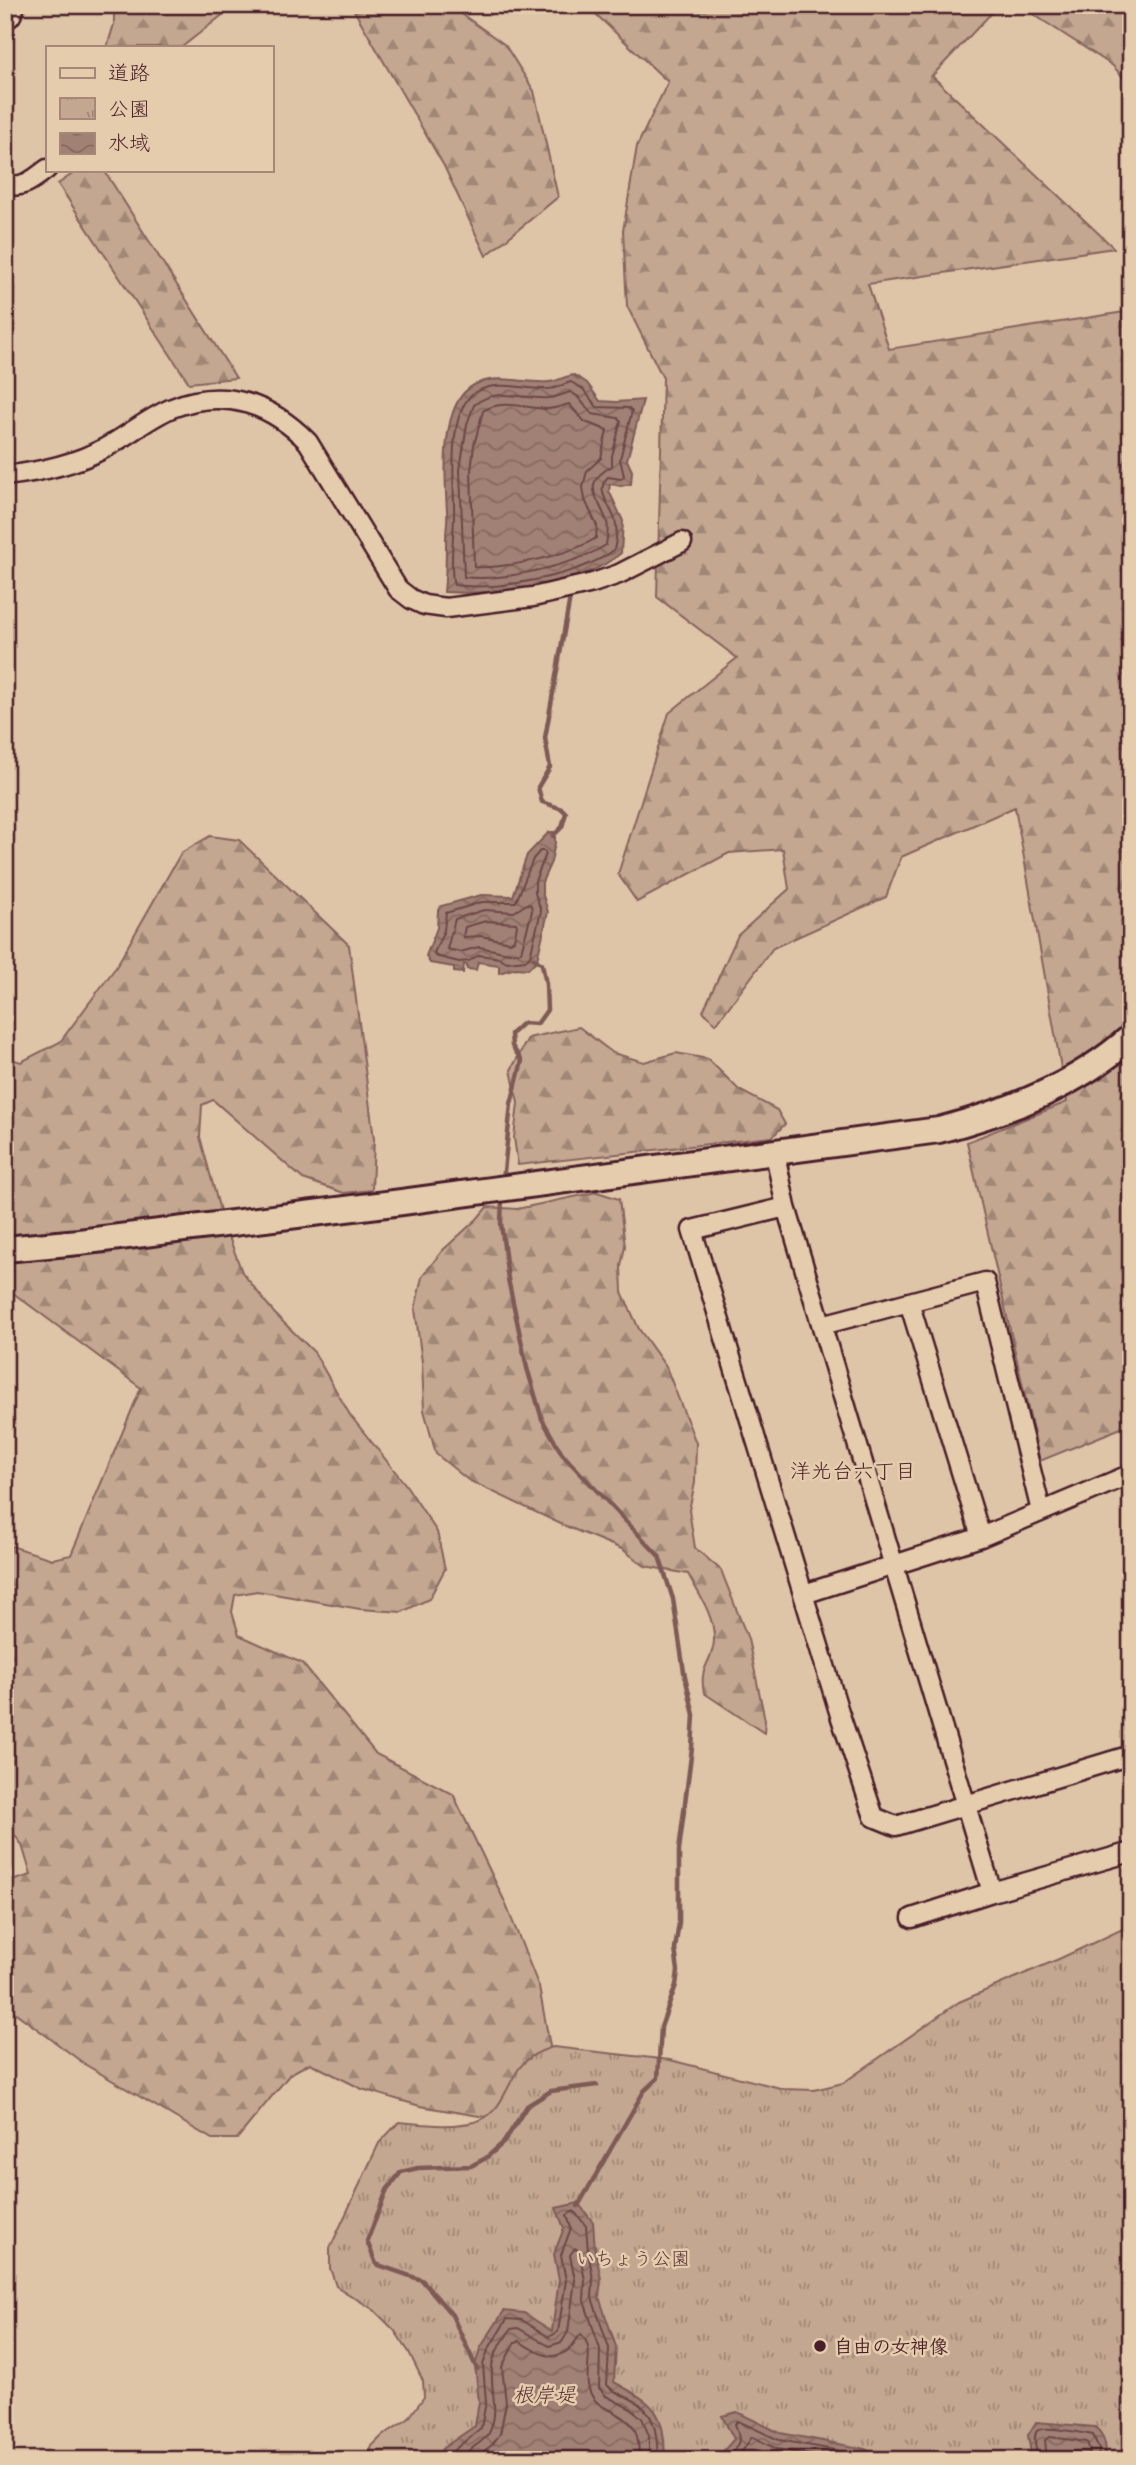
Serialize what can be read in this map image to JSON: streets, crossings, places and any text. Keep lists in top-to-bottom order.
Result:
{
  "districts": ["洋光台六丁目"],
  "water": ["根岸堤"],
  "parks": ["いちょう公園"],
  "places": ["自由の女神像"],
  "legend": ["道路", "公園", "水域"]
}
